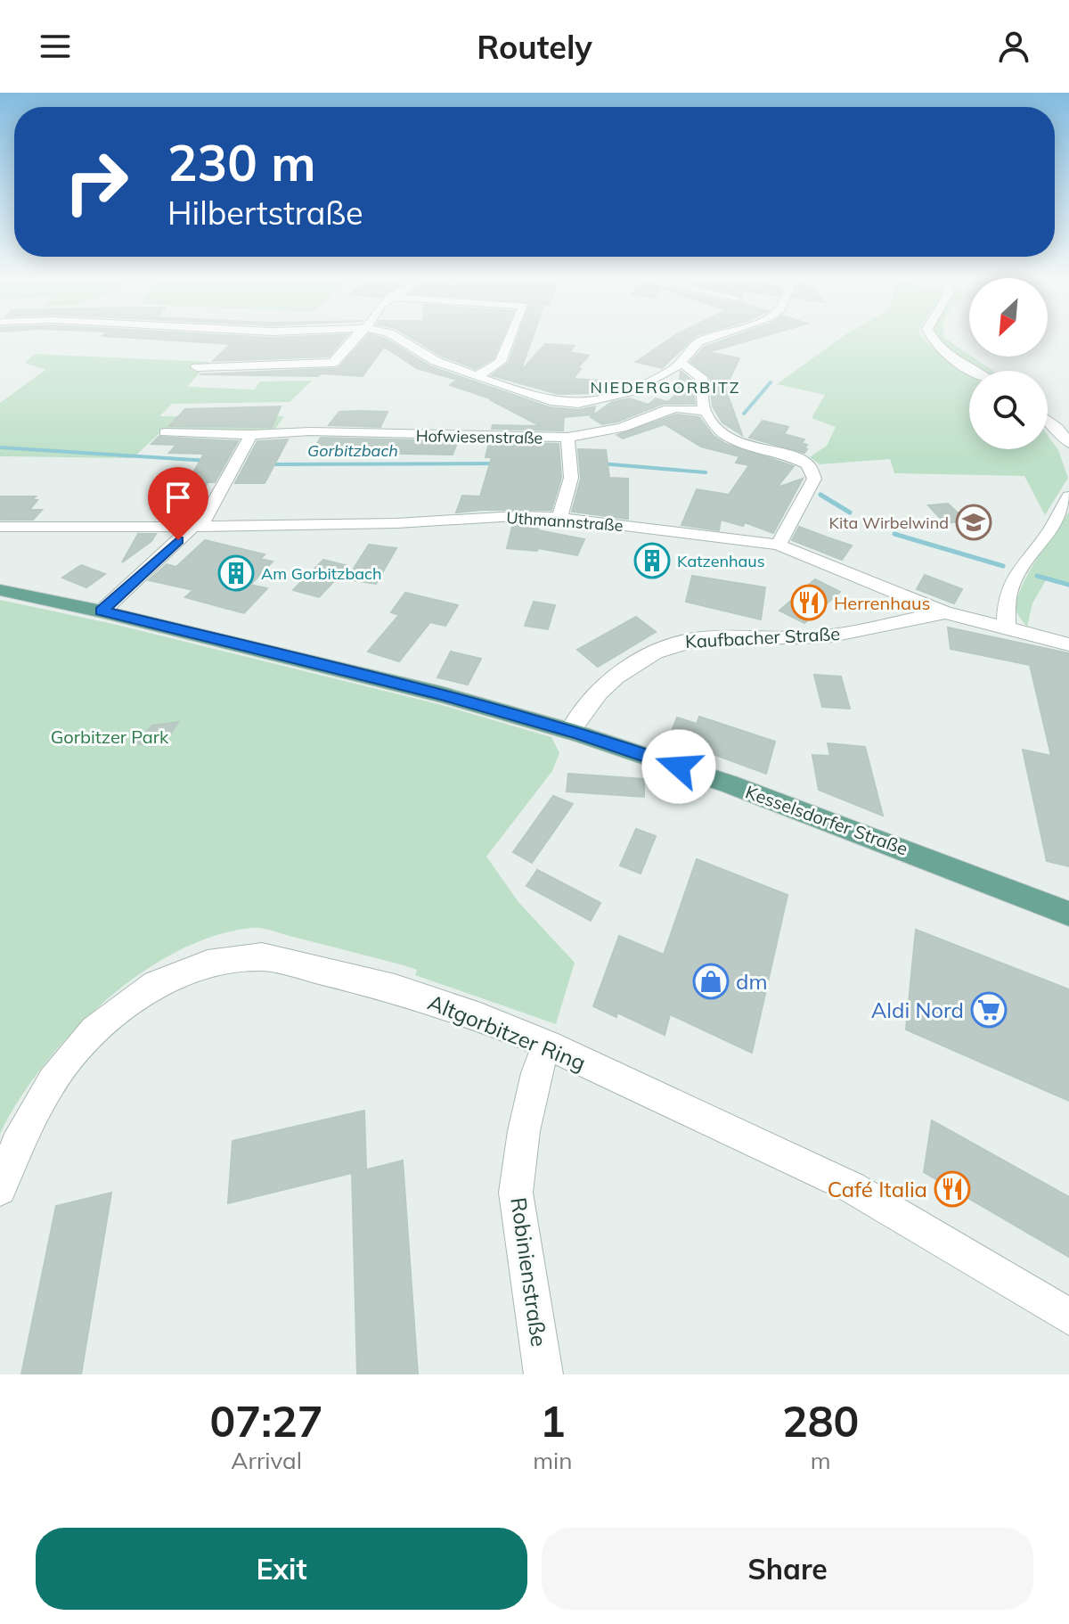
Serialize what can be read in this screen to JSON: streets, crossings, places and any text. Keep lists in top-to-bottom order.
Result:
{
  "streets": {
    "main road": ["Kesselsdorfer Straße"],
    "street": [
      "Hofwiesenstraße",
      "Uthmannstraße",
      "Kaufbacher Straße",
      "Altgorbitzer Ring",
      "Robinienstraße"
    ]
  },
  "crossings": [
    ["Uthmannstraße", "Kaufbacher Straße"],
    ["Kaufbacher Straße", "Kesselsdorfer Straße"],
    ["Altgorbitzer Ring", "Robinienstraße"]
  ],
  "districts": ["NIEDERGORBITZ"],
  "water": ["Gorbitzbach"],
  "parks": ["Gorbitzer Park"],
  "places": {
    "school or university": ["Kita Wirbelwind"],
    "building": ["Katzenhaus", "Am Gorbitzbach"],
    "restaurant": ["Herrenhaus", "Café Italia"],
    "shop": ["dm"],
    "supermarket": ["Aldi Nord"]
  },
  "north": "bottom left",
  "page": {
    "header": "Routely",
    "turn": ["230 m", "Hilbertstraße"],
    "eta": [
      "07:27",
      "Arrival",
      "1",
      "min",
      "280",
      "m"
    ],
    "buttons": ["Exit", "Share"]
  }
}
